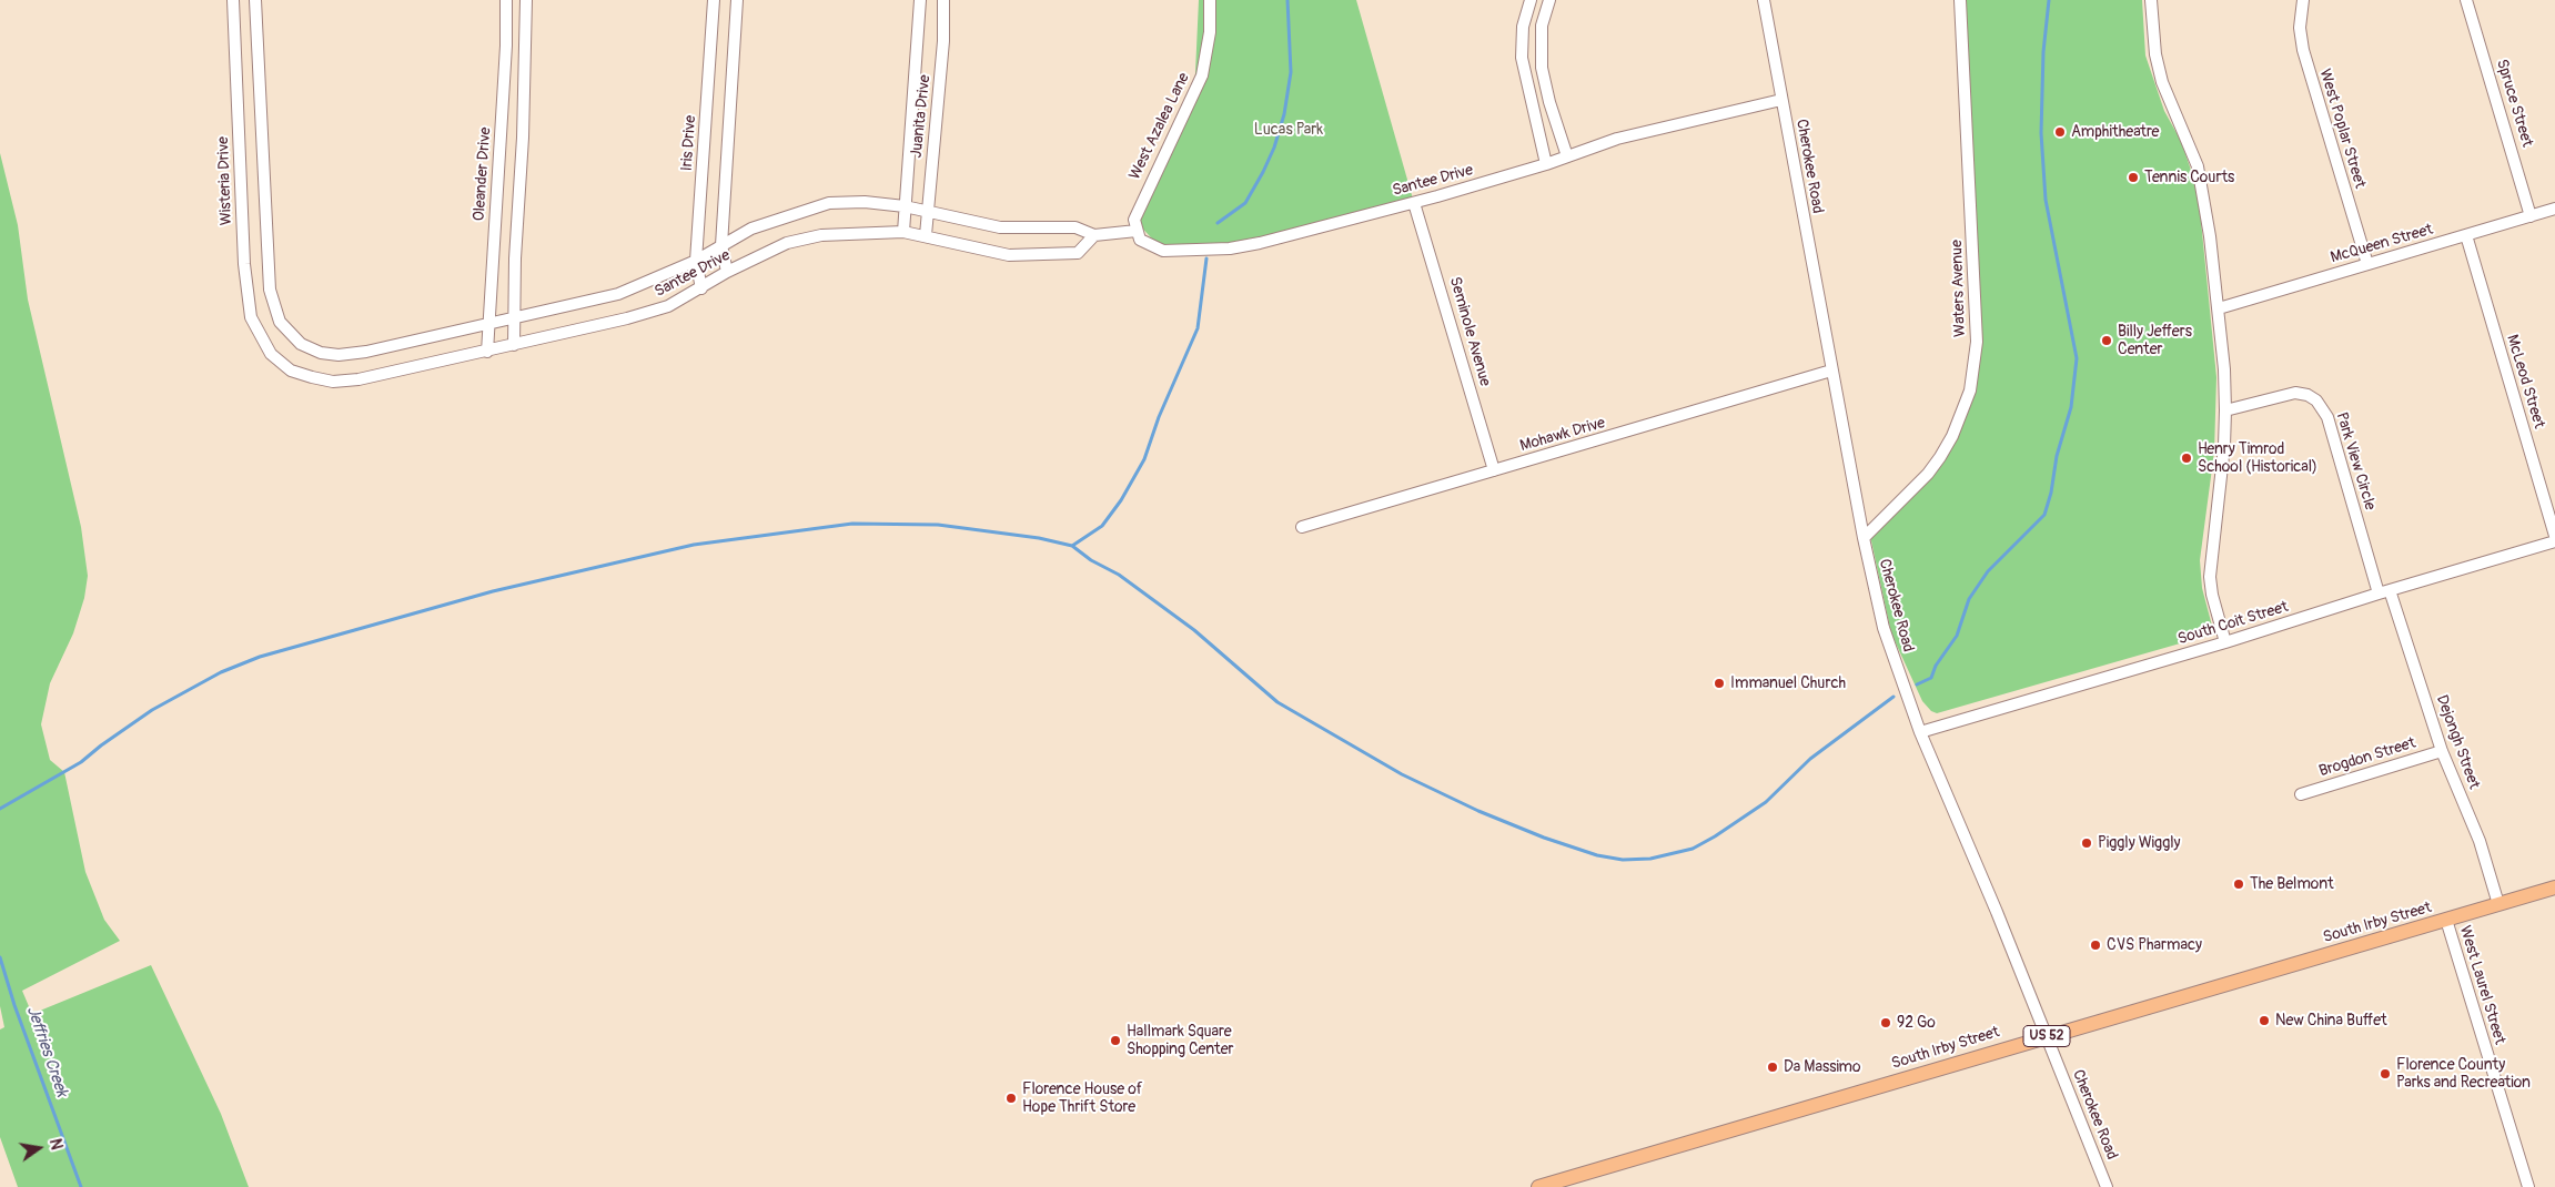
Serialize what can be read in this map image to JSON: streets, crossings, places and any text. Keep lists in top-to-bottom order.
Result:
{
  "streets": {
    "main road": ["South Irby Street", "US 52"],
    "street": [
      "Spruce Street",
      "Juanita Drive",
      "West Azalea Lane",
      "West Poplar Street",
      "Iris Drive",
      "Cherokee Road",
      "Oleander Drive",
      "Wisteria Drive",
      "Santee Drive",
      "McQueen Street",
      "Waters Avenue",
      "Seminole Avenue",
      "McLeod Street",
      "Mohawk Drive",
      "Park View Circle",
      "South Coit Street",
      "Dejongh Street",
      "Brogdon Street",
      "West Laurel Street"
    ]
  },
  "crossings": [
    ["Spruce Street", "McQueen Street"],
    ["Juanita Drive", "Santee Drive"],
    ["West Azalea Lane", "Santee Drive"],
    ["West Poplar Street", "McQueen Street"],
    ["Iris Drive", "Santee Drive"],
    ["Cherokee Road", "Santee Drive"],
    ["Cherokee Road", "Waters Avenue"],
    ["Cherokee Road", "Mohawk Drive"],
    ["Cherokee Road", "South Coit Street"],
    ["Cherokee Road", "South Irby Street"],
    ["Oleander Drive", "Santee Drive"],
    ["Wisteria Drive", "Santee Drive"],
    ["Santee Drive", "Seminole Avenue"],
    ["McQueen Street", "McLeod Street"],
    ["Seminole Avenue", "Mohawk Drive"],
    ["Park View Circle", "South Coit Street"],
    ["South Coit Street", "Dejongh Street"],
    ["Dejongh Street", "Brogdon Street"],
    ["Dejongh Street", "South Irby Street"],
    ["South Irby Street", "West Laurel Street"]
  ],
  "water": ["Jeffries Creek"],
  "parks": ["Lucas Park"],
  "places": [
    "Amphitheatre",
    "Tennis Courts",
    "Billy Jeffers Center",
    "Henry Timrod School (Historical)",
    "Immanuel Church",
    "Piggly Wiggly",
    "The Belmont",
    "CVS Pharmacy",
    "New China Buffet",
    "92 Go",
    "Hallmark Square Shopping Center",
    "Da Massimo",
    "Florence County Parks and Recreation",
    "Florence House of Hope Thrift Store"
  ],
  "north": "right"
}
